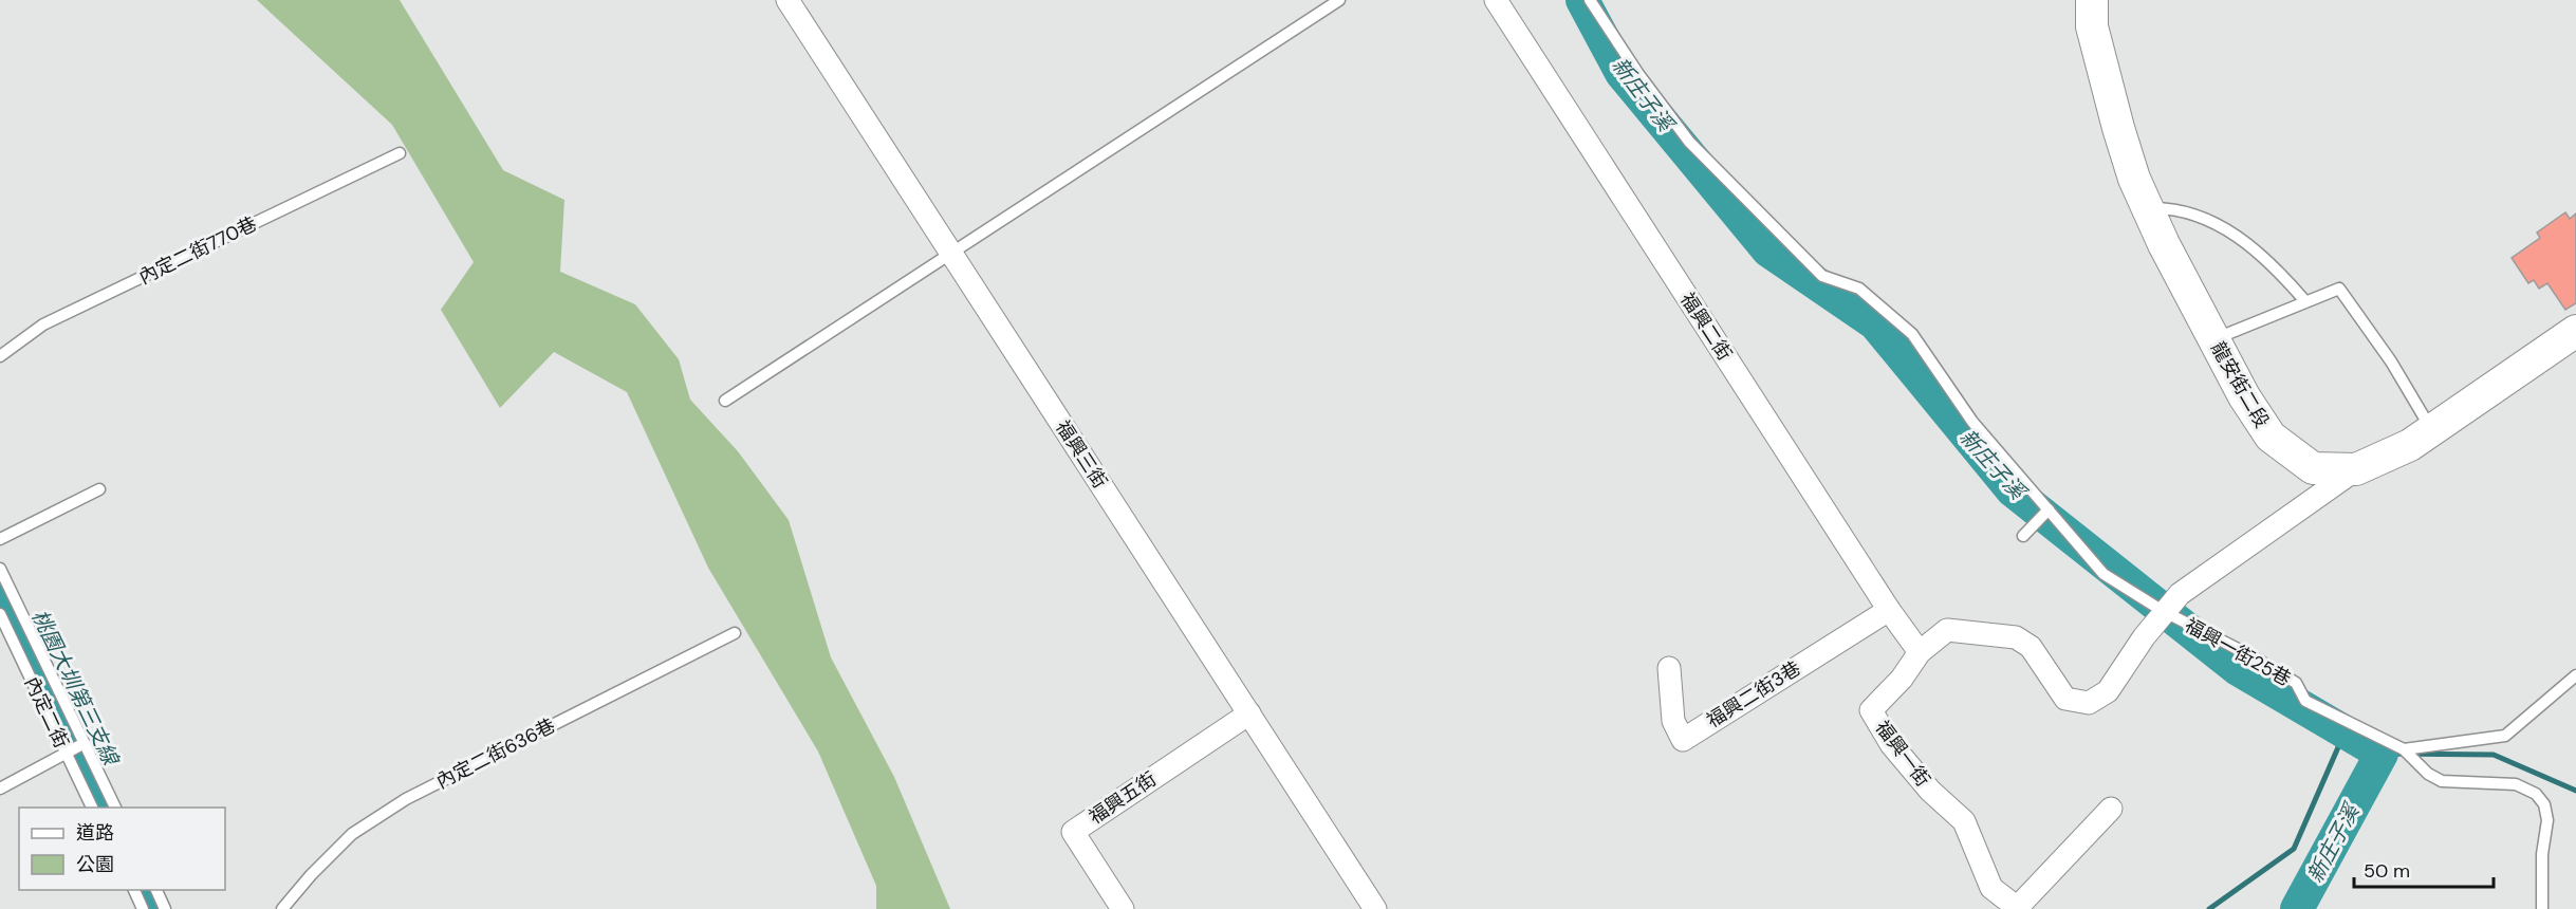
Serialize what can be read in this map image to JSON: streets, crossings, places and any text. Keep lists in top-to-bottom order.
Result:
{
  "streets": {
    "street": [
      "福興二街",
      "龍安街二段",
      "福興三街",
      "福興二街3巷",
      "福興一街",
      "福興五街"
    ],
    "lane": [
      "內定二街770巷",
      "福興一街25巷",
      "內定二街",
      "內定二街636巷"
    ]
  },
  "crossings": [
    ["福興二街", "福興二街3巷"],
    ["福興二街", "福興一街"],
    ["福興三街", "福興五街"],
    ["福興一街25巷", "福興一街"]
  ],
  "water": ["新庄子溪", "桃園大圳第三支線"],
  "legend": ["道路", "公園"],
  "scale_bar": "50 m"
}
